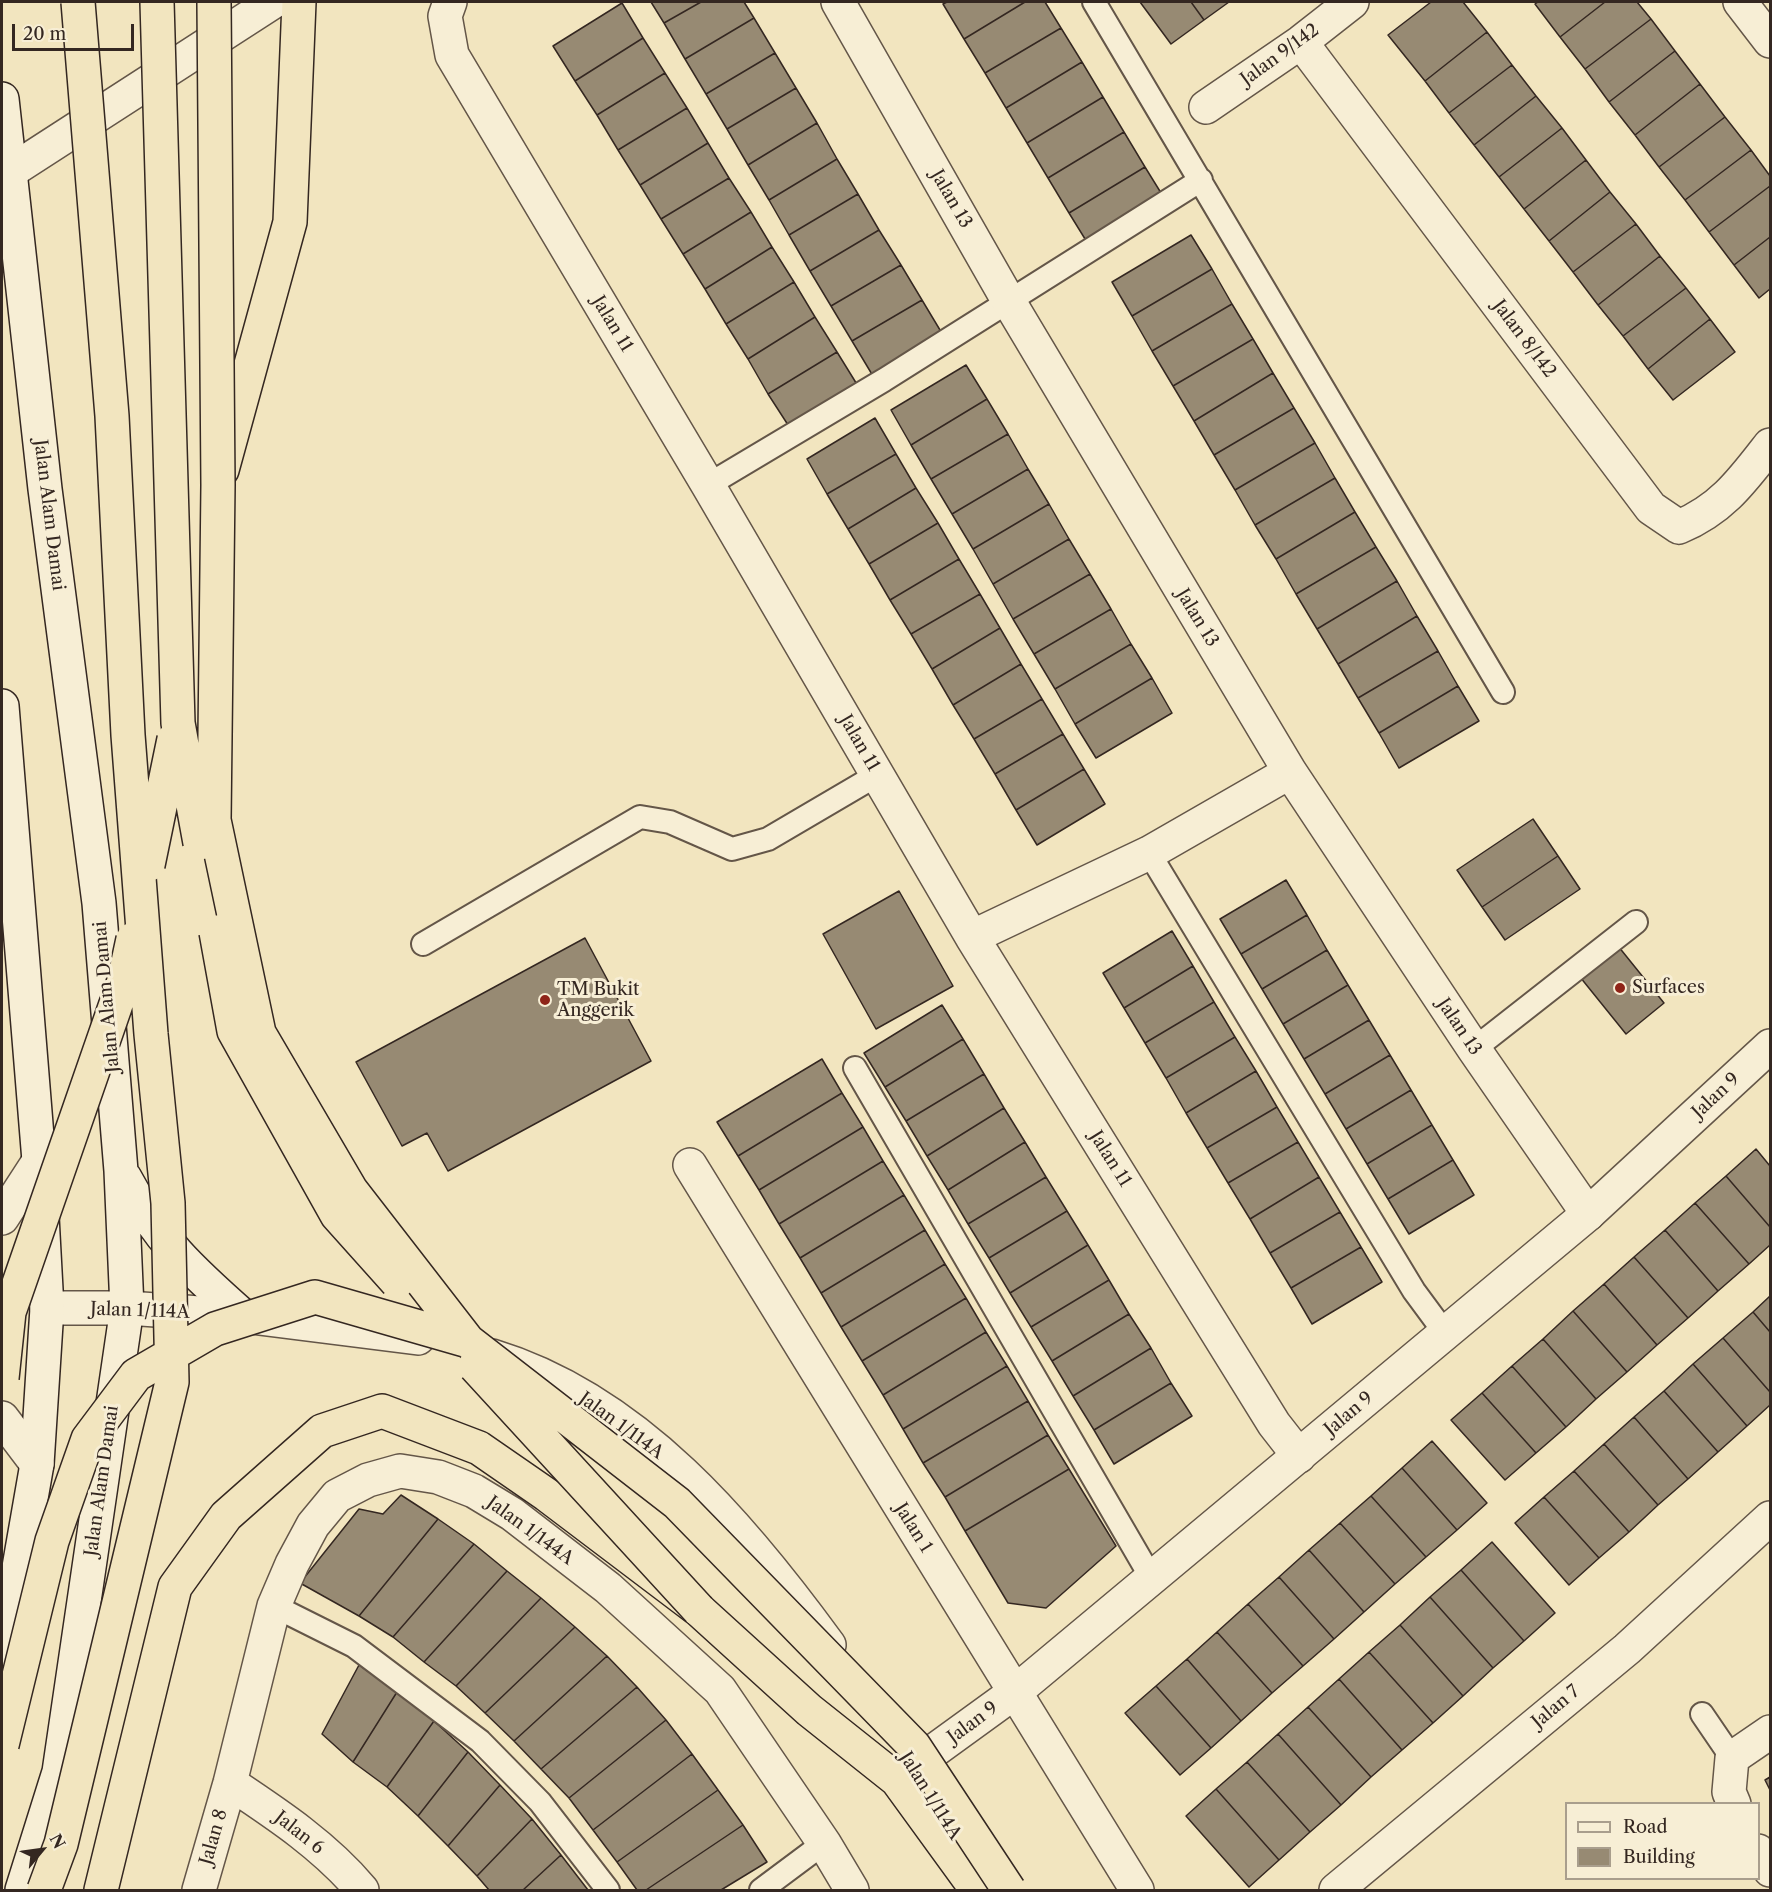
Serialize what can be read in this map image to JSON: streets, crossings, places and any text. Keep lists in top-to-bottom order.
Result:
{
  "streets": {
    "street": [
      "Jalan 9/142",
      "Jalan 13",
      "Jalan 11",
      "Jalan 8/142",
      "Jalan Alam Damai",
      "Jalan 9",
      "Jalan 1/114A",
      "Jalan 1",
      "Jalan 1/144A",
      "Jalan 7",
      "Jalan 6",
      "Jalan 8"
    ]
  },
  "crossings": [
    ["Jalan 9/142", "Jalan 8/142"],
    ["Jalan 13", "Jalan 9"],
    ["Jalan 11", "Jalan 9"],
    ["Jalan Alam Damai", "Jalan 1/114A"],
    ["Jalan 9", "Jalan 1/114A"],
    ["Jalan 9", "Jalan 1"],
    ["Jalan 1/144A", "Jalan 6"],
    ["Jalan 1/144A", "Jalan 8"],
    ["Jalan 6", "Jalan 8"]
  ],
  "places": ["Surfaces", "TM Bukit Anggerik"],
  "legend": ["Road", "Building"],
  "scale_bar": "20 m",
  "north": "top right"
}
